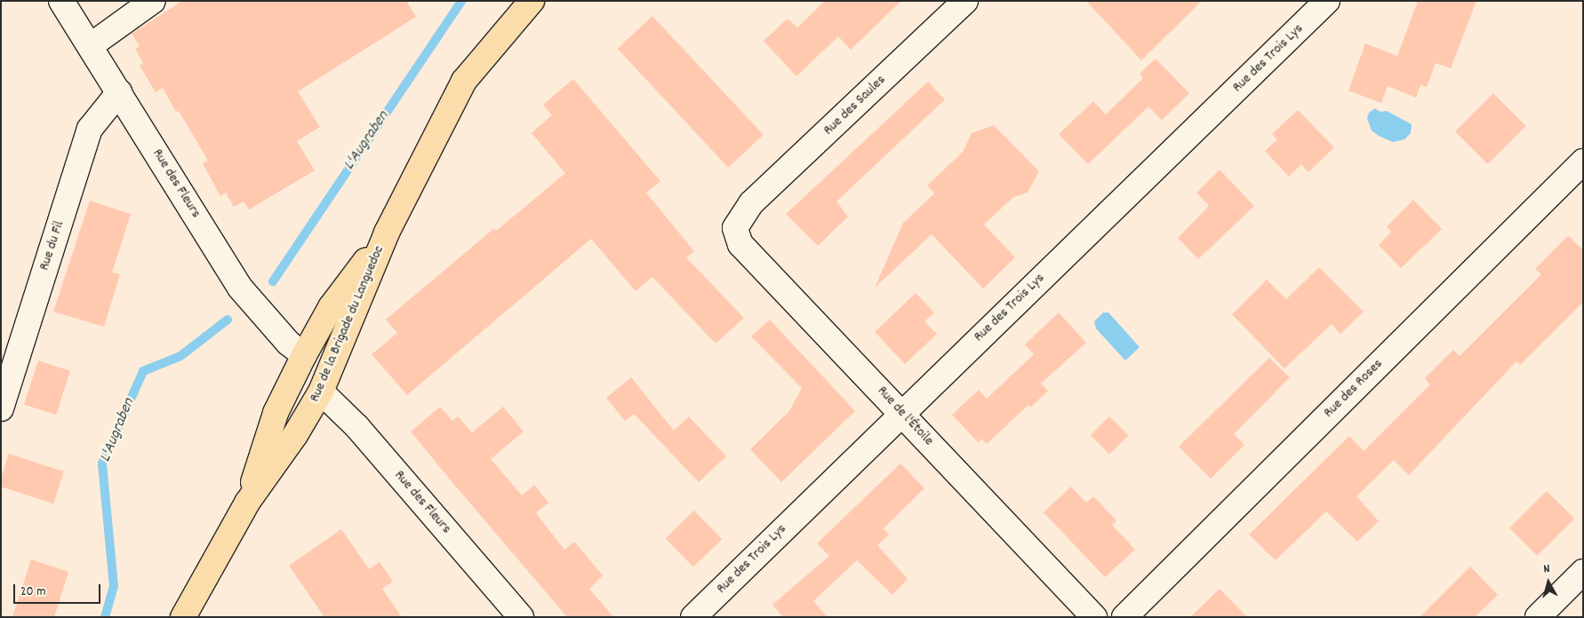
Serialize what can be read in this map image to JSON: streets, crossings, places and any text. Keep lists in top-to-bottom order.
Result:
{
  "streets": {
    "main road": ["Rue de la Brigade du Languedoc"],
    "street": [
      "Rue des Trois Lys",
      "Rue des Saules",
      "Rue des Fleurs",
      "Rue du Fil",
      "Rue des Roses",
      "Rue de l'Étoile"
    ]
  },
  "crossings": [
    ["Rue des Trois Lys", "Rue de l'Étoile"],
    ["Rue des Saules", "Rue de l'Étoile"],
    ["Rue des Fleurs", "Rue du Fil"],
    ["Rue des Fleurs", "Rue de la Brigade du Languedoc"]
  ],
  "water": ["L'Augraben"],
  "scale_bar": "20 m",
  "north": "top"
}
